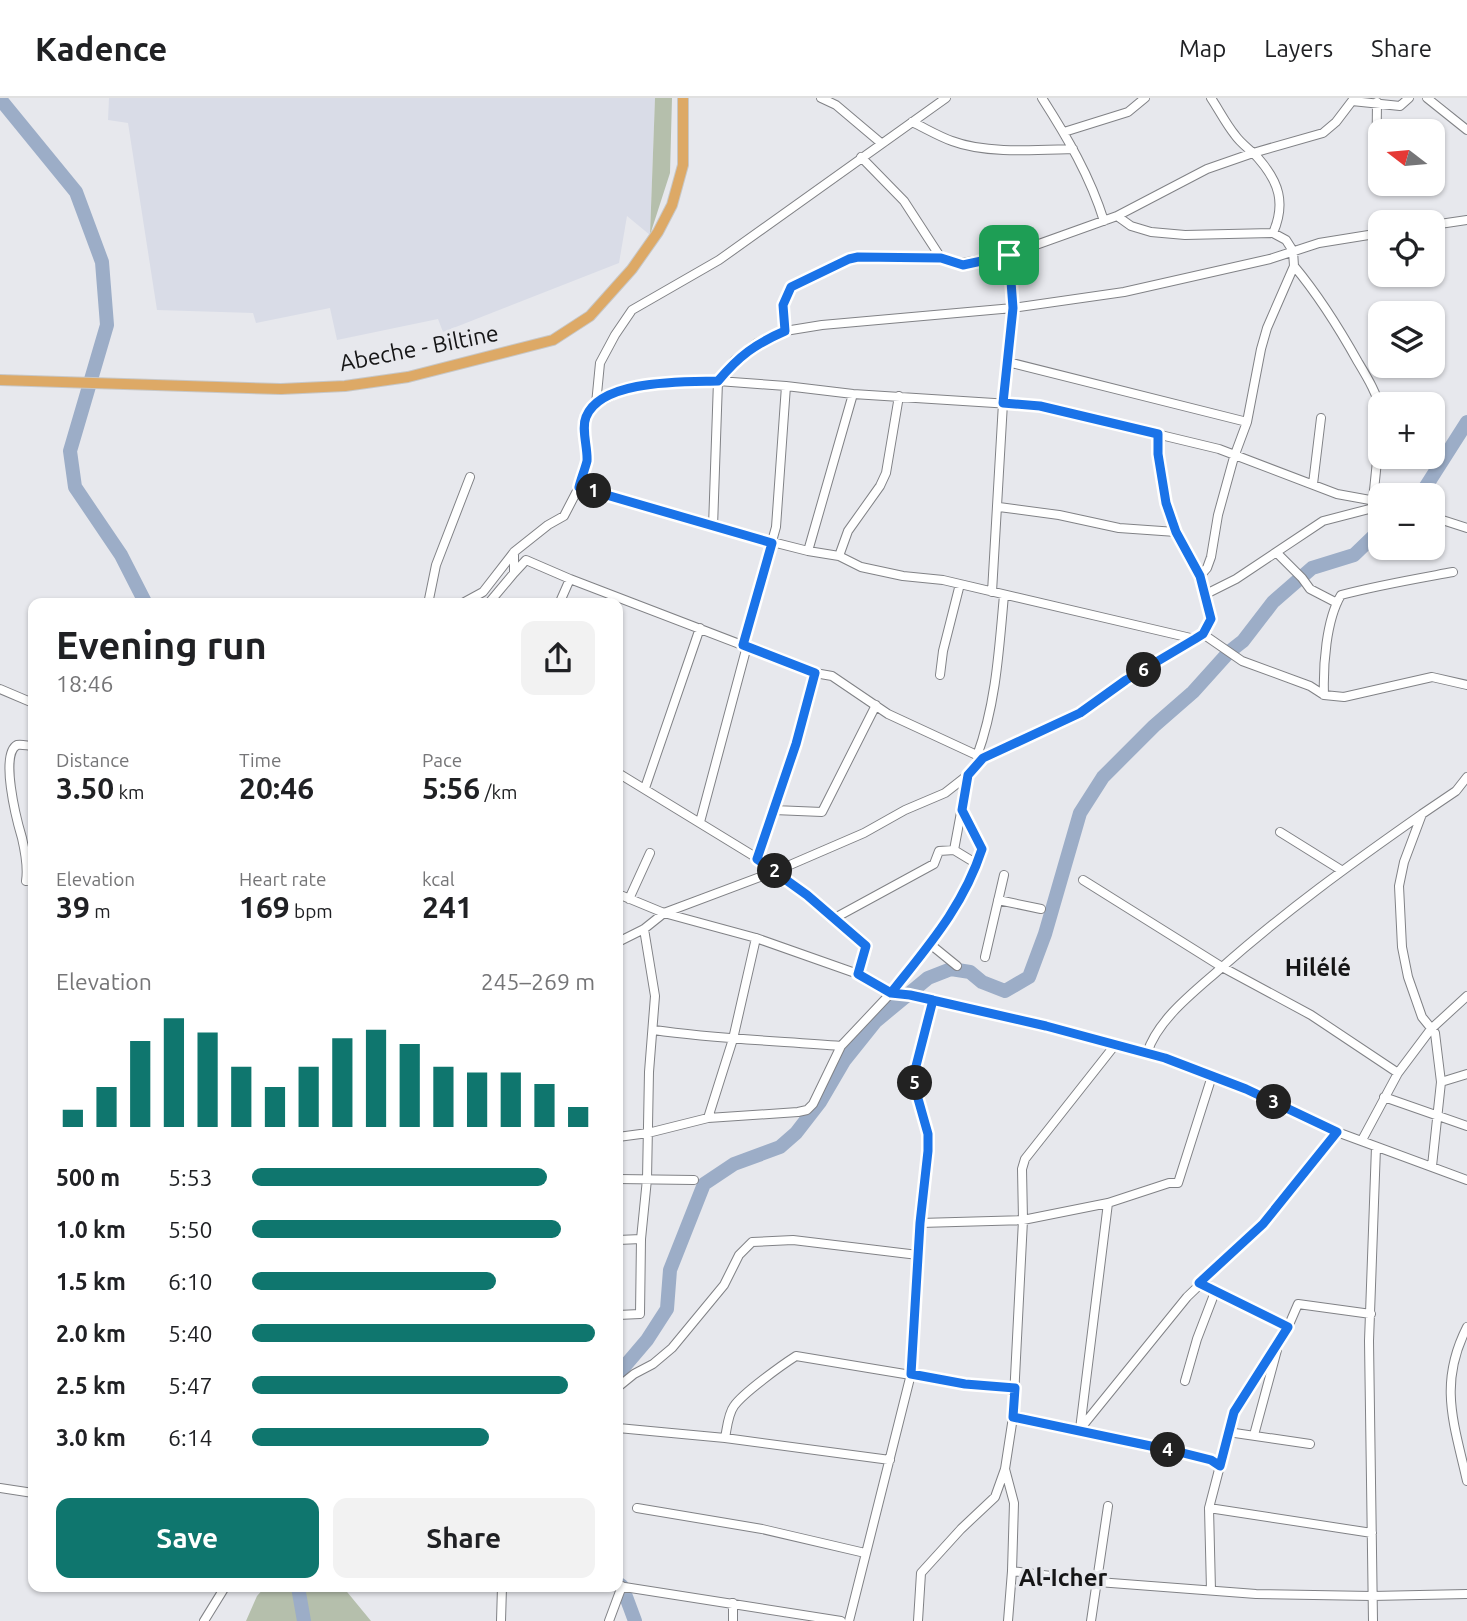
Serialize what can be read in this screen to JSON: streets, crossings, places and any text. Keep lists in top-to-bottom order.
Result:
{
  "streets": {
    "main road": ["Abeche - Biltine"]
  },
  "districts": ["Hilélé", "Al-Icher"],
  "north": "left",
  "page": {
    "header": "Kadence",
    "nav": ["Map", "Layers", "Share"],
    "map_buttons": ["+", "−"],
    "pins": [
      "1",
      "6",
      "2",
      "5",
      "3",
      "4"
    ],
    "heading": ["Evening run", "18:46"],
    "stats": [
      ["Distance", "3.50 km"],
      ["Time", "20:46"],
      ["Pace", "5:56 /km"],
      ["Elevation", "39 m"],
      ["Heart rate", "169 bpm"],
      ["kcal", "241"]
    ],
    "chart": ["Elevation", "245–269 m"],
    "list": [
      {
        "name": "500 m",
        "note": "5:53"
      },
      {
        "name": "1.0 km",
        "note": "5:50"
      },
      {
        "name": "1.5 km",
        "note": "6:10"
      },
      {
        "name": "2.0 km",
        "note": "5:40"
      },
      {
        "name": "2.5 km",
        "note": "5:47"
      },
      {
        "name": "3.0 km",
        "note": "6:14"
      }
    ],
    "buttons": ["Save", "Share"]
  }
}
